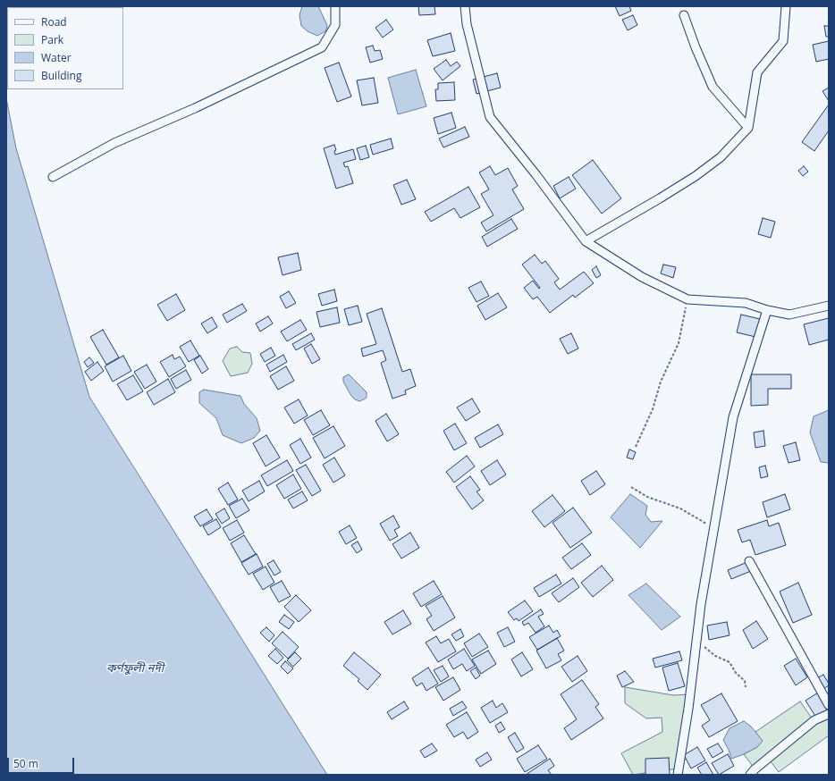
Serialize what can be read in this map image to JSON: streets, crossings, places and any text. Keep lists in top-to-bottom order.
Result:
{
  "water": ["কর্ণফুলী নদী"],
  "legend": [
    "Road",
    "Park",
    "Water",
    "Building"
  ],
  "scale_bar": "50 m"
}
